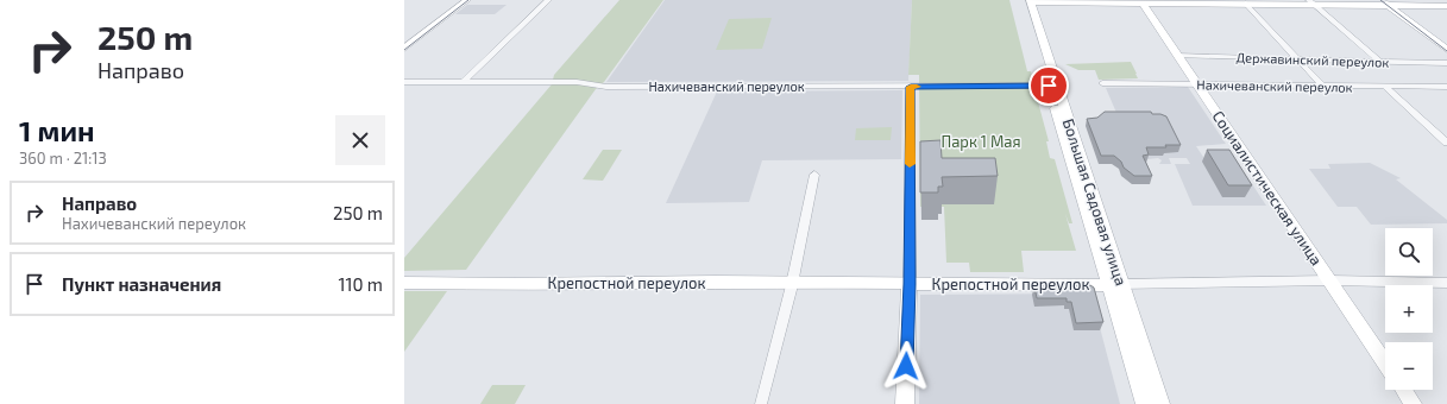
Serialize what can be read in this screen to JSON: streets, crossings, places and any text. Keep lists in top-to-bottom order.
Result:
{
  "streets": {
    "street": [
      "Державинский переулок",
      "Нахичеванский переулок",
      "Социалистическая улица",
      "Большая Садовая улица",
      "Крепостной переулок"
    ]
  },
  "crossings": [
    ["Державинский переулок", "Социалистическая улица"],
    ["Нахичеванский переулок", "Социалистическая улица"],
    ["Нахичеванский переулок", "Большая Садовая улица"],
    ["Социалистическая улица", "Крепостной переулок"],
    ["Большая Садовая улица", "Крепостной переулок"]
  ],
  "parks": ["Парк 1 Мая"],
  "page": {
    "turn": ["250 m", "Направо"],
    "heading": ["1 мин", "360 m · 21:13"],
    "list": [
      {
        "name": "Направо",
        "note": "Нахичеванский переулок",
        "value": "250 m"
      },
      {
        "name": "Пункт назначения",
        "value": "110 m"
      }
    ],
    "map_buttons": ["+", "−"]
  }
}
